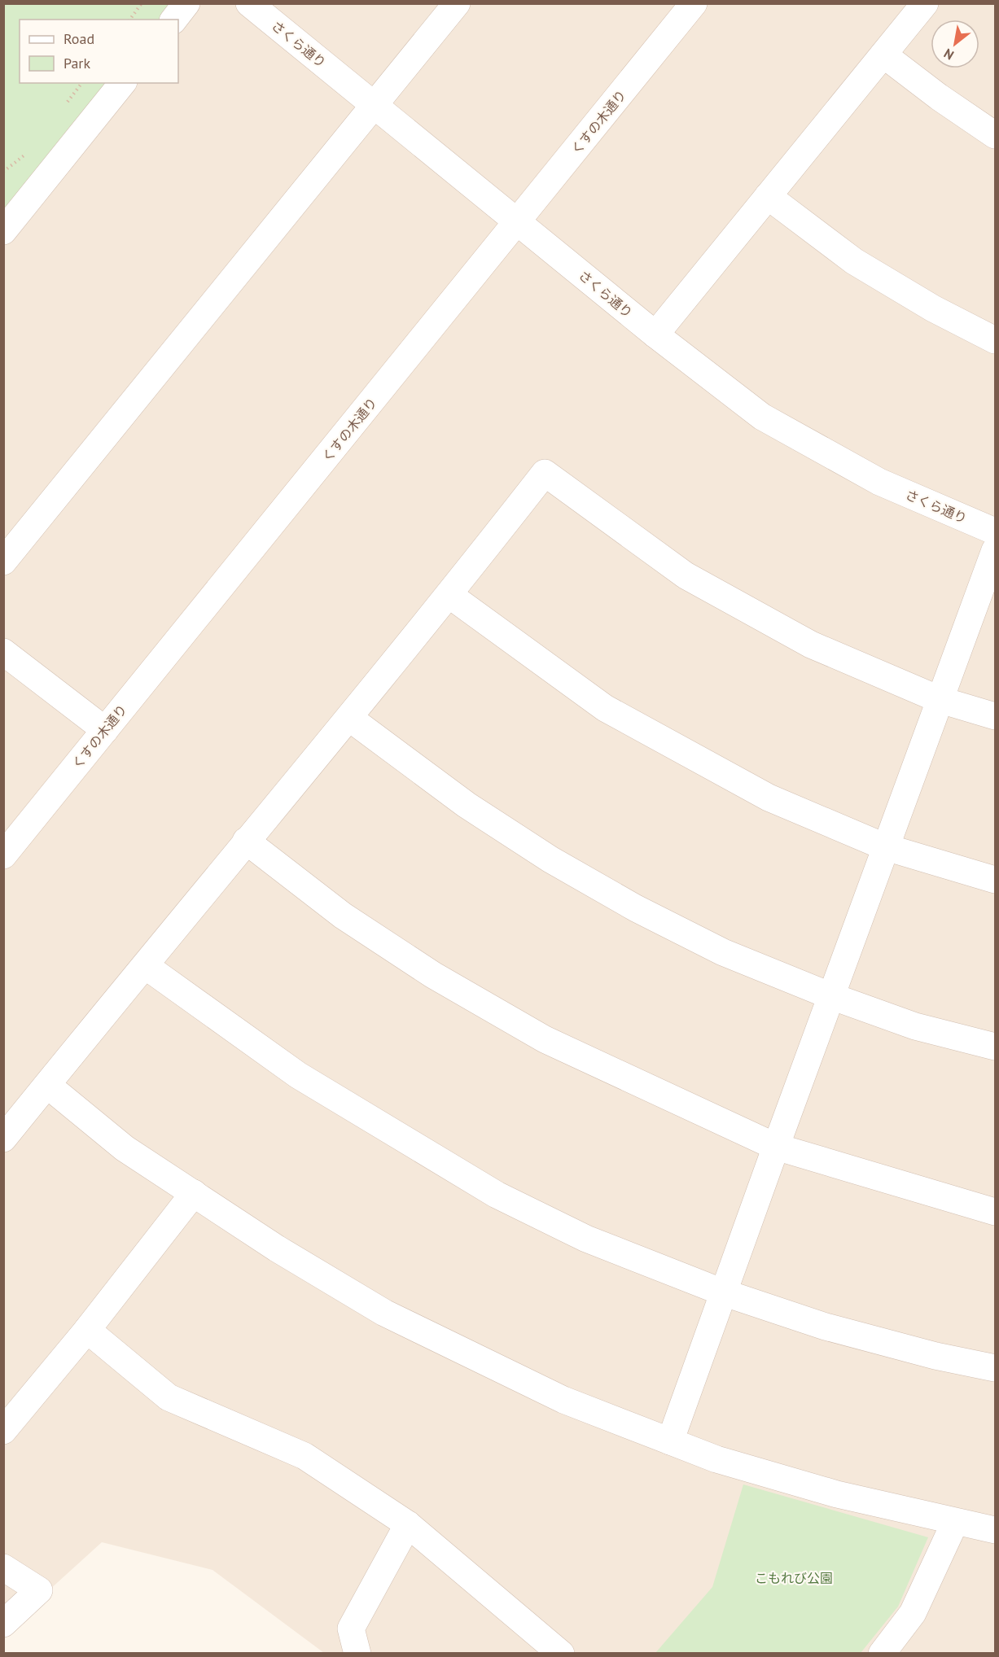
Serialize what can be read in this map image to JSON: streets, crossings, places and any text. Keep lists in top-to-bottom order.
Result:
{
  "streets": {
    "street": ["さくら通り", "くすの木通り"]
  },
  "crossings": [
    ["さくら通り", "くすの木通り"]
  ],
  "parks": ["こもれび公園"],
  "legend": ["Road", "Park"],
  "north": "bottom left"
}
